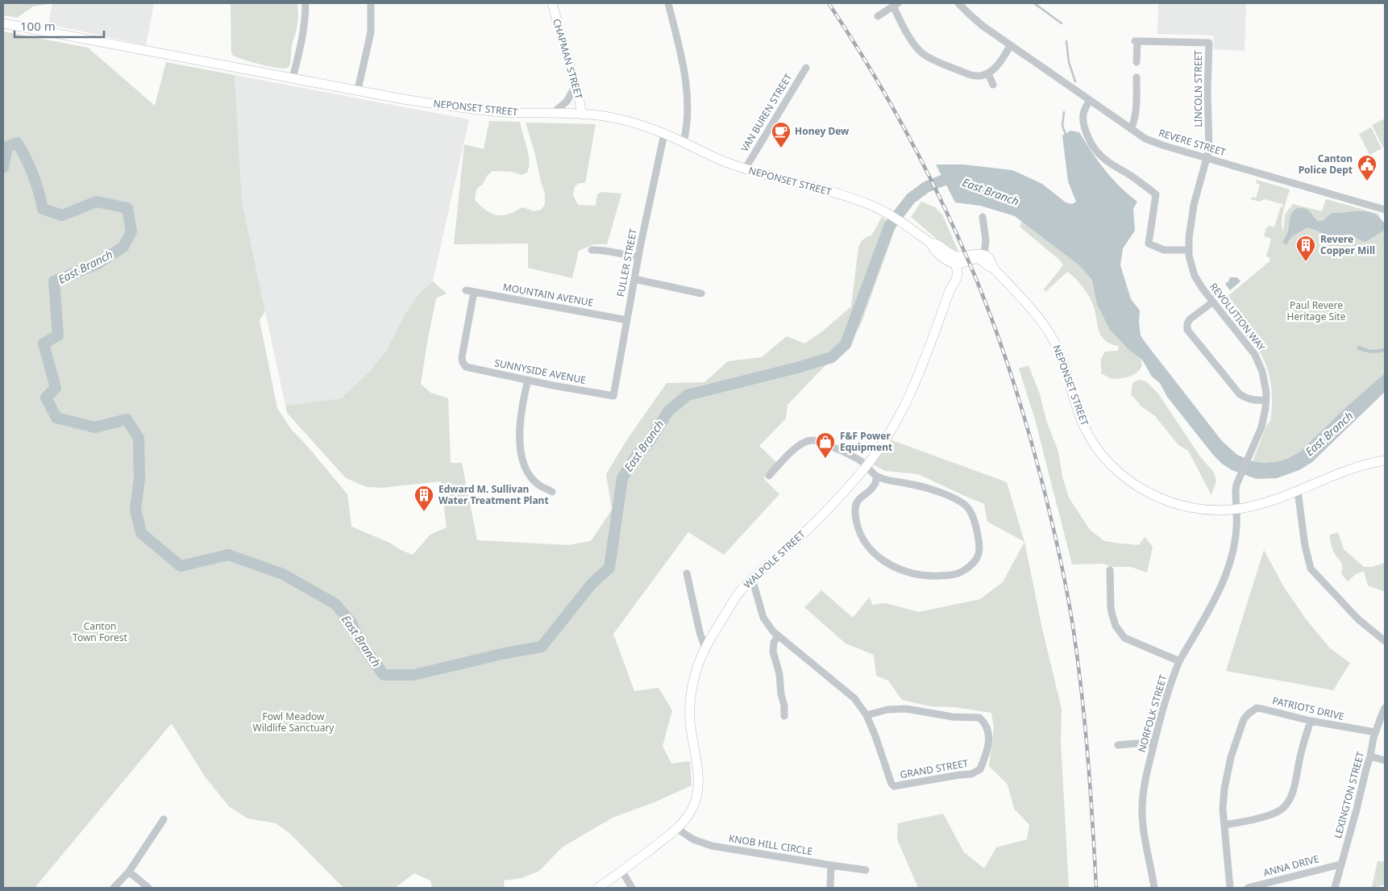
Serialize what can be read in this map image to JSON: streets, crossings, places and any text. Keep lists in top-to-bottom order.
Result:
{
  "streets": {
    "main road": ["CHAPMAN STREET", "NEPONSET STREET", "WALPOLE STREET"],
    "street": [
      "LINCOLN STREET",
      "VAN BUREN STREET",
      "REVERE STREET",
      "FULLER STREET",
      "MOUNTAIN AVENUE",
      "REVOLUTION WAY",
      "SUNNYSIDE AVENUE",
      "PATRIOTS DRIVE",
      "NORFOLK STREET",
      "GRAND STREET",
      "LEXINGTON STREET",
      "KNOB HILL CIRCLE",
      "ANNA DRIVE"
    ]
  },
  "crossings": [
    ["CHAPMAN STREET", "NEPONSET STREET"],
    ["LINCOLN STREET", "REVERE STREET"],
    ["LINCOLN STREET", "REVOLUTION WAY"],
    ["NEPONSET STREET", "VAN BUREN STREET"],
    ["NEPONSET STREET", "FULLER STREET"],
    ["NEPONSET STREET", "REVOLUTION WAY"],
    ["NEPONSET STREET", "WALPOLE STREET"],
    ["NEPONSET STREET", "NORFOLK STREET"],
    ["REVERE STREET", "REVOLUTION WAY"],
    ["FULLER STREET", "MOUNTAIN AVENUE"],
    ["FULLER STREET", "SUNNYSIDE AVENUE"],
    ["MOUNTAIN AVENUE", "SUNNYSIDE AVENUE"],
    ["REVOLUTION WAY", "NORFOLK STREET"],
    ["WALPOLE STREET", "GRAND STREET"],
    ["WALPOLE STREET", "KNOB HILL CIRCLE"],
    ["PATRIOTS DRIVE", "LEXINGTON STREET"],
    ["LEXINGTON STREET", "ANNA DRIVE"]
  ],
  "water": ["East Branch"],
  "parks": ["Paul Revere Heritage Site", "Canton Town Forest", "Fowl Meadow Wildlife Sanctuary"],
  "places": {
    "cafe": ["Honey Dew"],
    "public building": ["Canton Police Dept"],
    "building": ["Revere Copper Mill", "Edward M. Sullivan Water Treatment Plant"],
    "shop": ["F&F Power Equipment"]
  },
  "scale_bar": "100 m"
}
